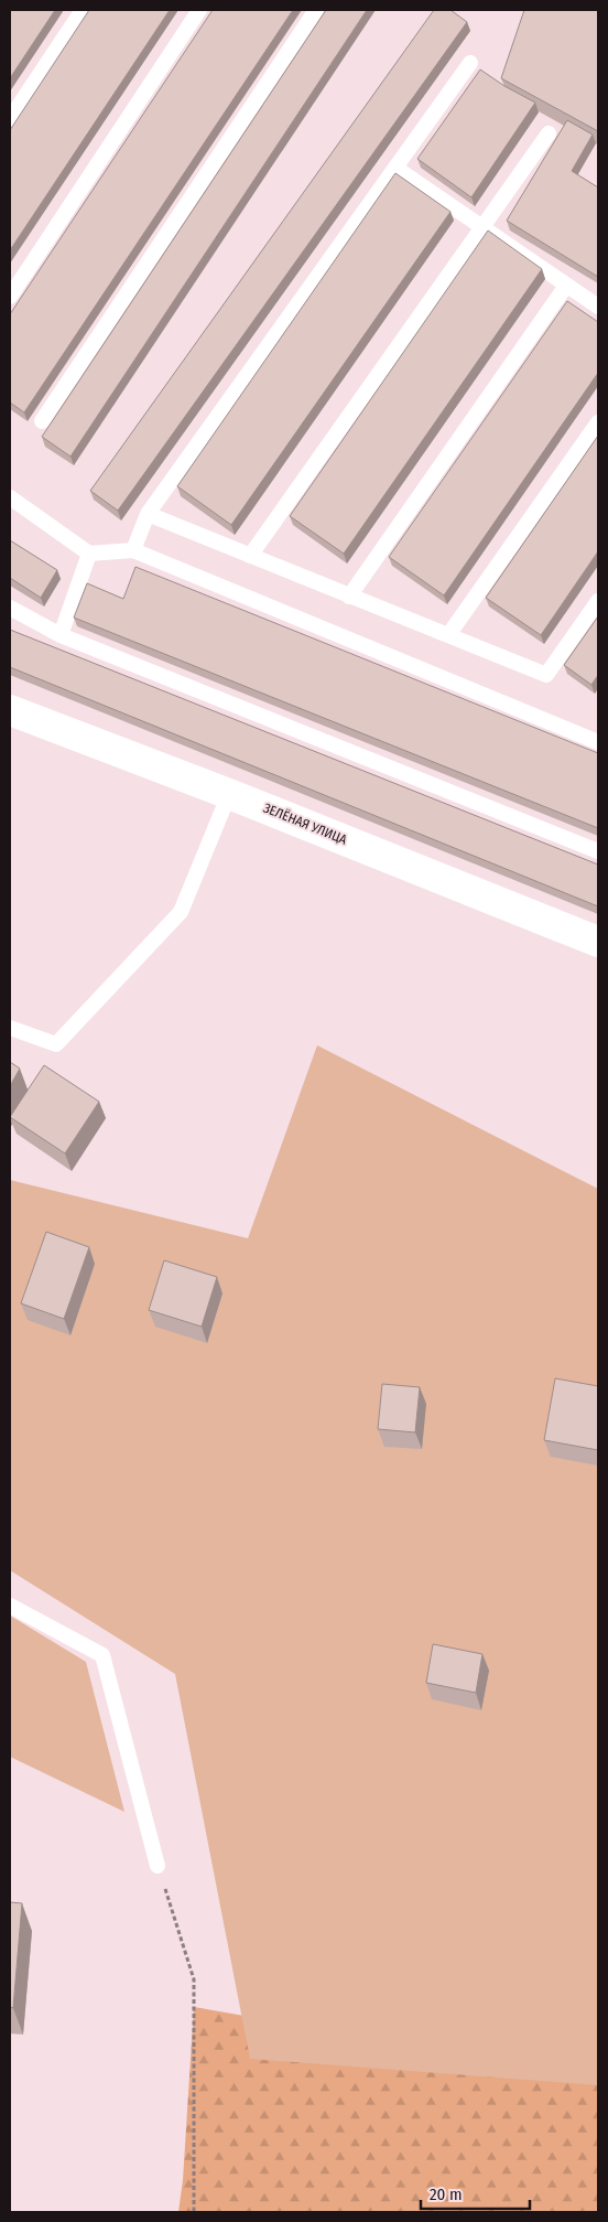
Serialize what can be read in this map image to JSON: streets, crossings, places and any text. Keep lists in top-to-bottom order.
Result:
{
  "streets": {
    "street": ["ЗЕЛЁНАЯ УЛИЦА"]
  },
  "scale_bar": "20 m"
}
